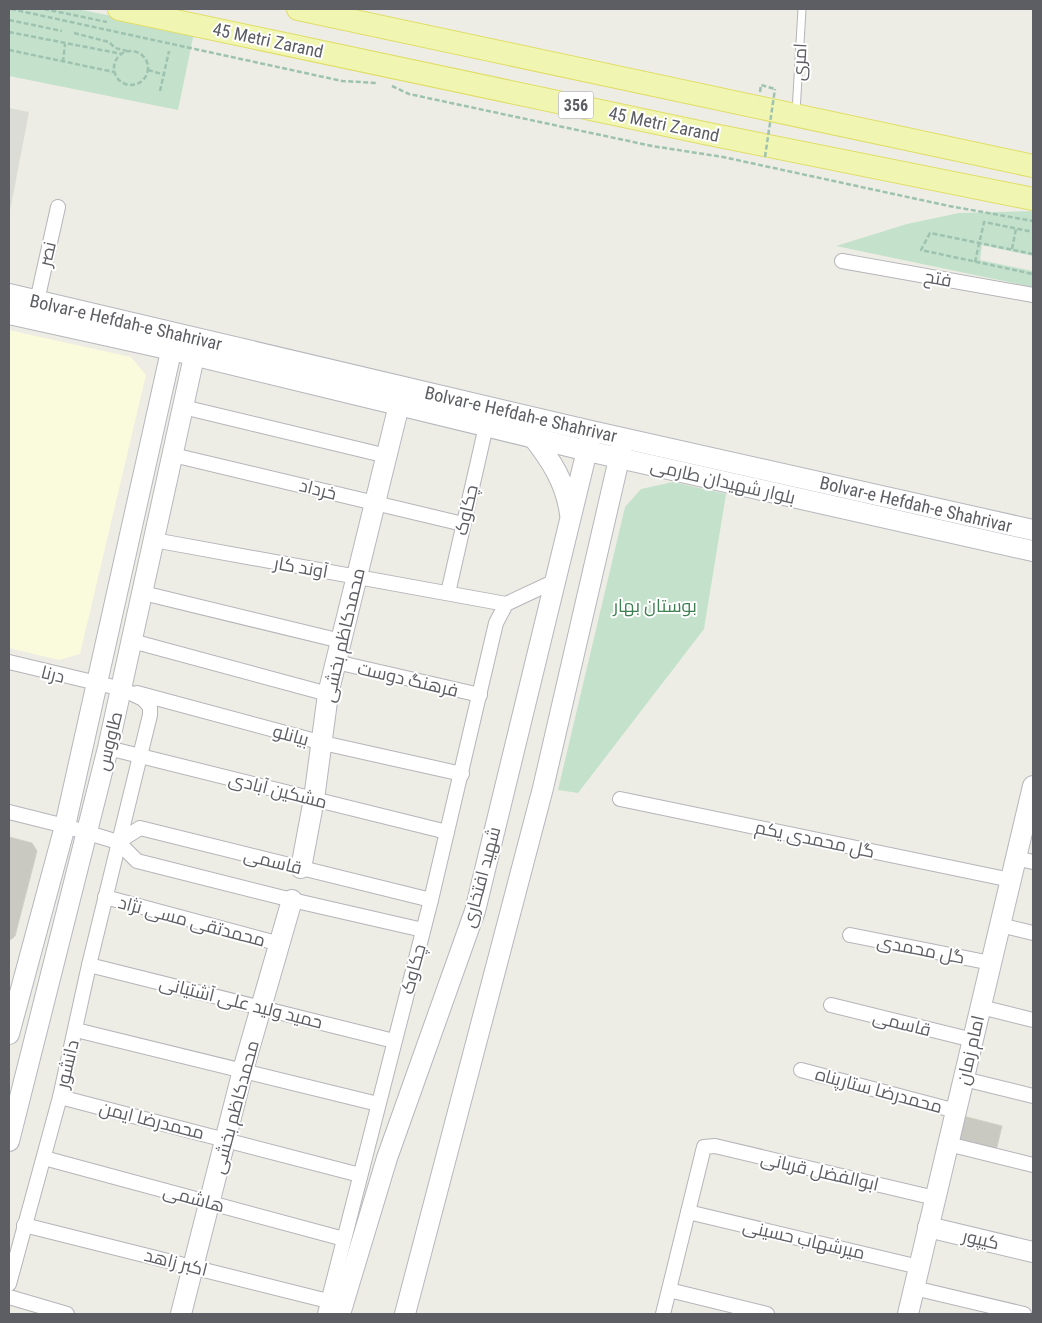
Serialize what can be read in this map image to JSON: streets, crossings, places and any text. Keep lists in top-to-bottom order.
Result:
{
  "streets": {
    "main road": [
      "45 Metri Zarand",
      "356",
      "Bolvar-e Hefdah-e Shahrivar",
      "بلوار شهیدان طارمی",
      "محمدکاظم بخشی",
      "طاووس",
      "شهید افتخاری",
      "امام زمان",
      "کیپور"
    ],
    "street": [
      "نصر",
      "فتح",
      "خرداد",
      "چکاوک",
      "آوند کار",
      "درنا",
      "فرهنگ دوست",
      "بیانلو",
      "مشکین آبادی",
      "گل محمدی یکم",
      "قاسمی",
      "محمدتقی مسی نژاد",
      "گل محمدی",
      "حمید ولید علی آشتیانی",
      "دانشور",
      "محمدرضا ستارپناه",
      "محمدرضا ایمن",
      "ابوالفضل قربانی",
      "هاشمی",
      "میرشهاب حسینی",
      "اکبر زاهد"
    ],
    "lane": ["امری"]
  },
  "crossings": [
    ["45 Metri Zarand", "امری"],
    ["نصر", "Bolvar-e Hefdah-e Shahrivar"],
    ["Bolvar-e Hefdah-e Shahrivar", "بلوار شهیدان طارمی"],
    ["Bolvar-e Hefdah-e Shahrivar", "چکاوک"],
    ["Bolvar-e Hefdah-e Shahrivar", "محمدکاظم بخشی"],
    ["Bolvar-e Hefdah-e Shahrivar", "طاووس"],
    ["Bolvar-e Hefdah-e Shahrivar", "شهید افتخاری"],
    ["بلوار شهیدان طارمی", "شهید افتخاری"],
    ["خرداد", "چکاوک"],
    ["خرداد", "محمدکاظم بخشی"],
    ["خرداد", "طاووس"],
    ["چکاوک", "آوند کار"],
    ["چکاوک", "فرهنگ دوست"],
    ["چکاوک", "بیانلو"],
    ["چکاوک", "مشکین آبادی"],
    ["چکاوک", "قاسمی"],
    ["چکاوک", "شهید افتخاری"],
    ["چکاوک", "حمید ولید علی آشتیانی"],
    ["چکاوک", "محمدرضا ایمن"],
    ["چکاوک", "هاشمی"],
    ["چکاوک", "اکبر زاهد"],
    ["آوند کار", "محمدکاظم بخشی"],
    ["آوند کار", "طاووس"],
    ["محمدکاظم بخشی", "فرهنگ دوست"],
    ["محمدکاظم بخشی", "بیانلو"],
    ["محمدکاظم بخشی", "مشکین آبادی"],
    ["محمدکاظم بخشی", "قاسمی"],
    ["محمدکاظم بخشی", "محمدتقی مسی نژاد"],
    ["محمدکاظم بخشی", "حمید ولید علی آشتیانی"],
    ["محمدکاظم بخشی", "محمدرضا ایمن"],
    ["محمدکاظم بخشی", "هاشمی"],
    ["محمدکاظم بخشی", "اکبر زاهد"],
    ["درنا", "بیانلو"],
    ["درنا", "طاووس"],
    ["درنا", "دانشور"],
    ["بیانلو", "طاووس"],
    ["بیانلو", "دانشور"],
    ["طاووس", "مشکین آبادی"],
    ["طاووس", "قاسمی"],
    ["طاووس", "دانشور"],
    ["مشکین آبادی", "دانشور"],
    ["گل محمدی یکم", "امام زمان"],
    ["قاسمی", "امام زمان"],
    ["قاسمی", "دانشور"],
    ["شهید افتخاری", "اکبر زاهد"],
    ["محمدتقی مسی نژاد", "دانشور"],
    ["گل محمدی", "امام زمان"],
    ["حمید ولید علی آشتیانی", "دانشور"],
    ["امام زمان", "محمدرضا ستارپناه"],
    ["امام زمان", "ابوالفضل قربانی"],
    ["امام زمان", "میرشهاب حسینی"],
    ["امام زمان", "کیپور"],
    ["دانشور", "محمدرضا ایمن"],
    ["دانشور", "هاشمی"],
    ["دانشور", "اکبر زاهد"],
    ["ابوالفضل قربانی", "میرشهاب حسینی"]
  ],
  "parks": ["بوستان بهار"]
}
